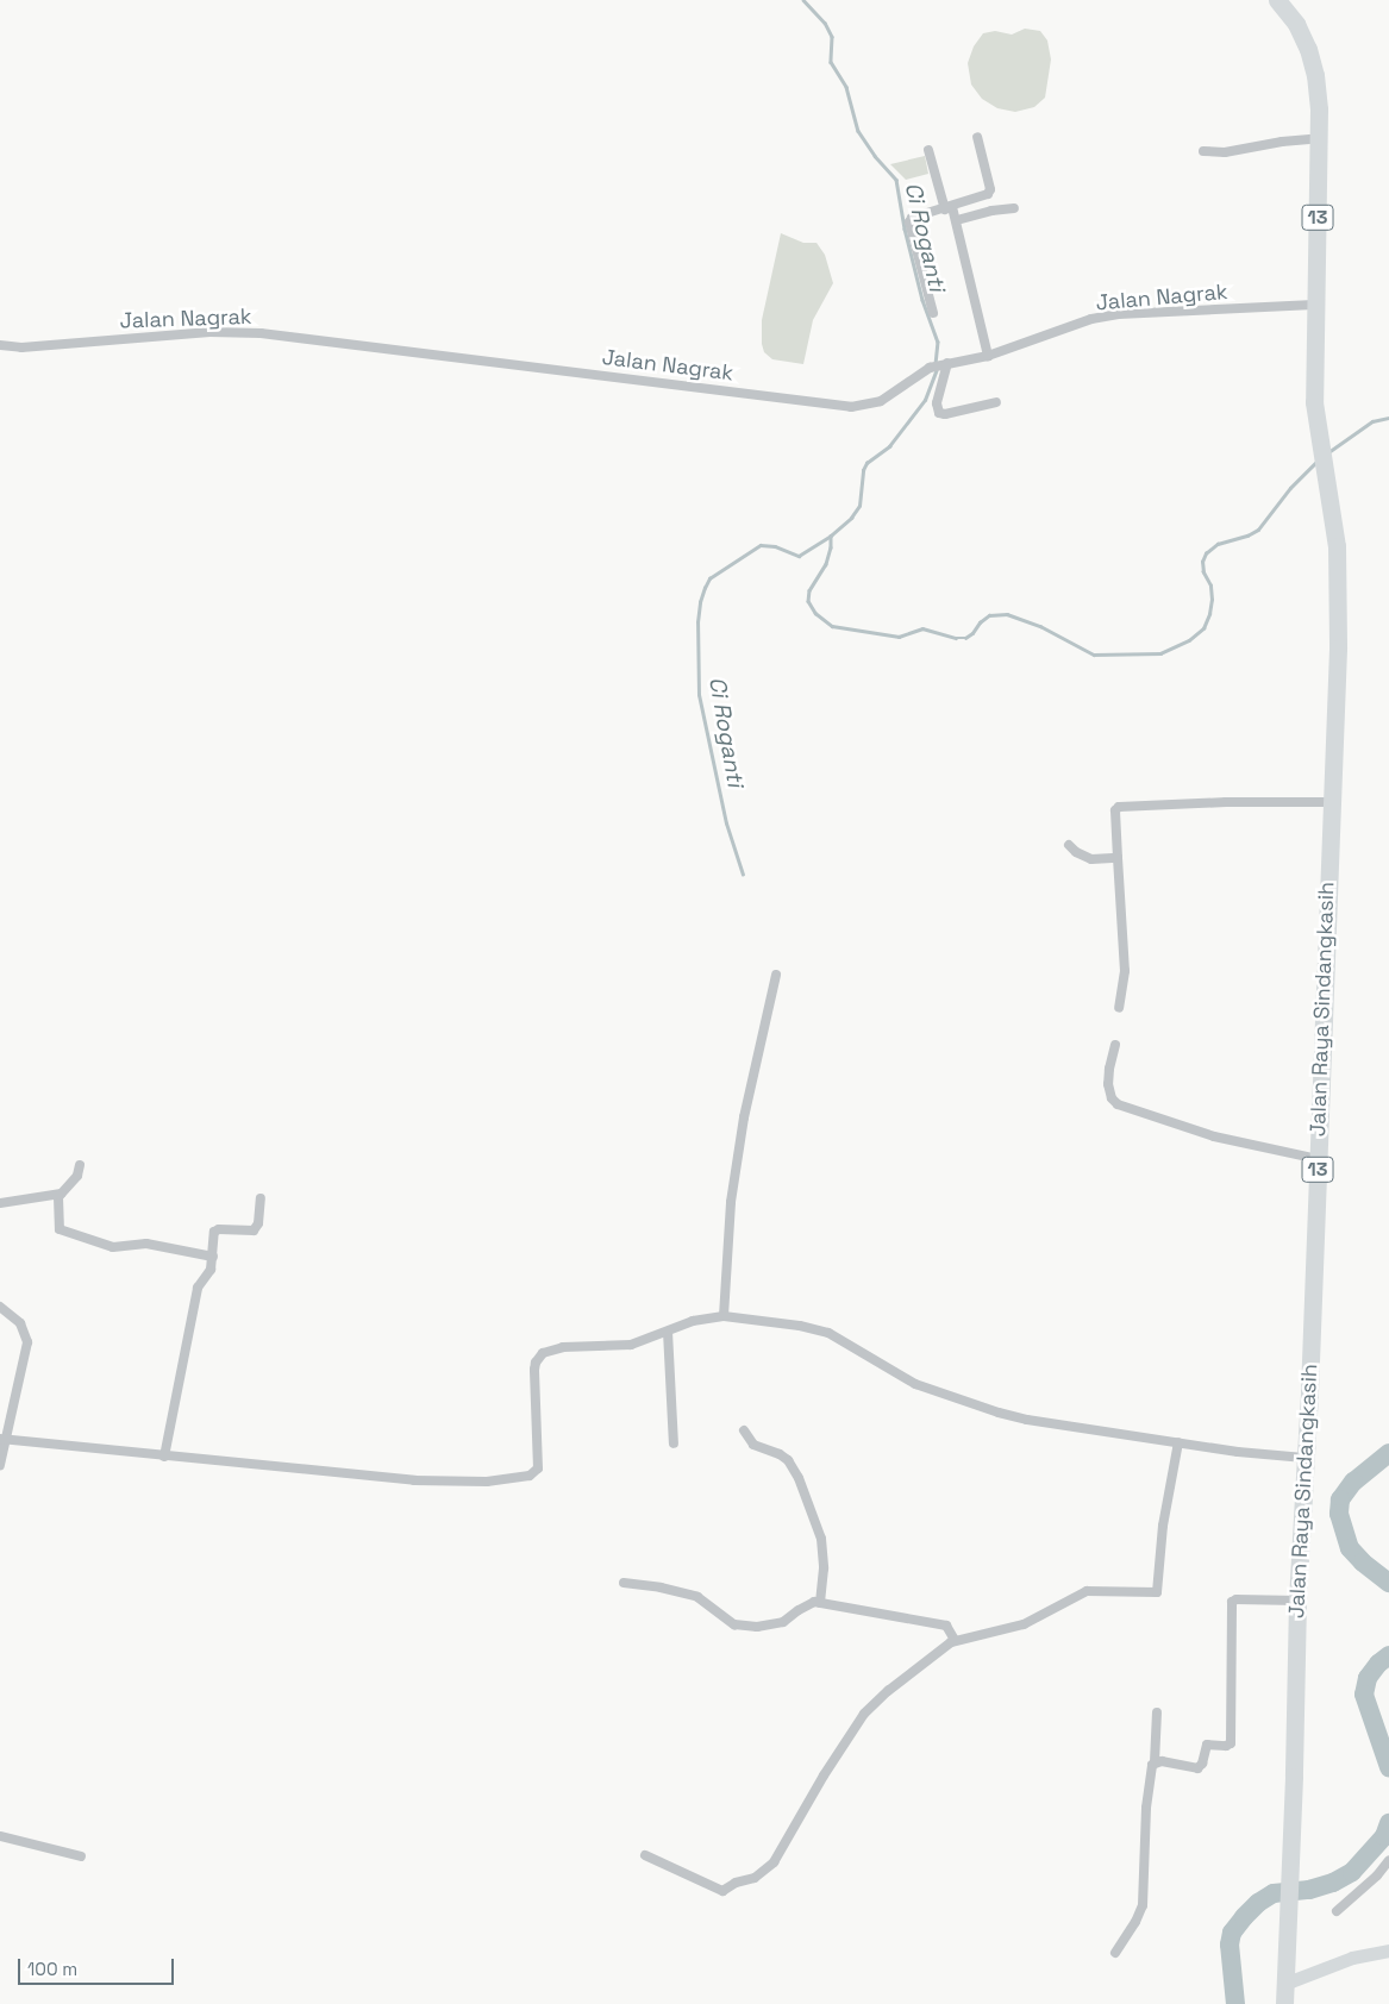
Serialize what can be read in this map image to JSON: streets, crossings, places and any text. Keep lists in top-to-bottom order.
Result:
{
  "streets": {
    "highway": ["13", "Jalan Raya Sindangkasih"],
    "street": ["Jalan Nagrak"]
  },
  "crossings": [
    ["13", "Jalan Nagrak"],
    ["13", "Jalan Raya Sindangkasih"],
    ["Jalan Nagrak", "Jalan Raya Sindangkasih"]
  ],
  "water": ["Ci Roganti"],
  "scale_bar": "100 m"
}
